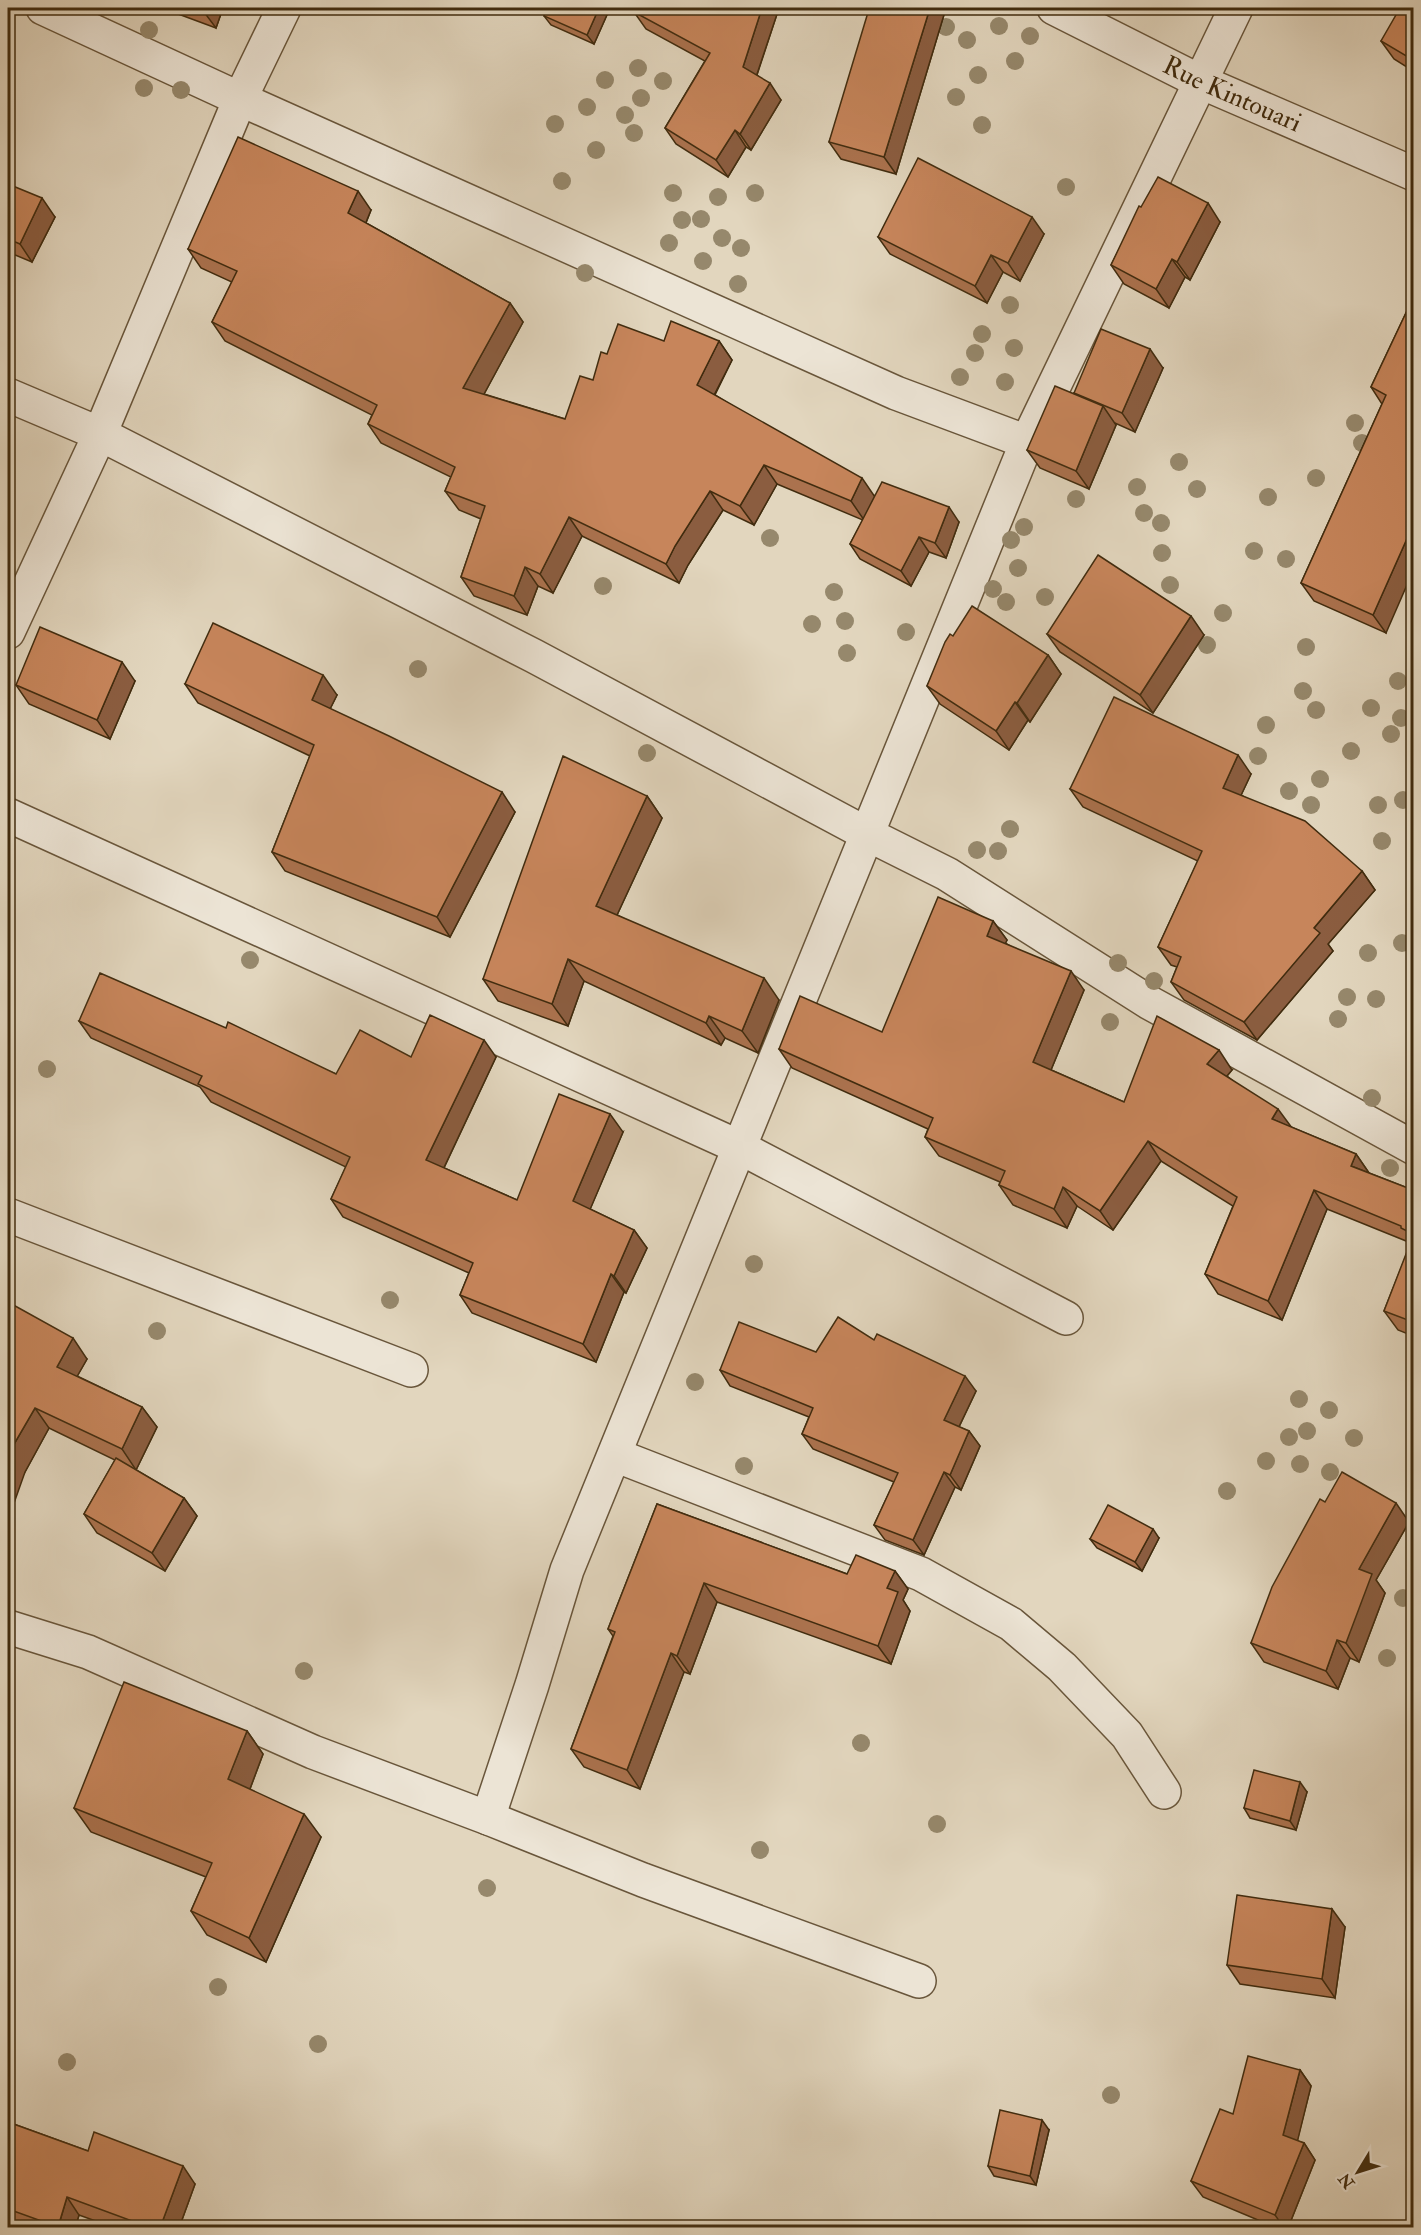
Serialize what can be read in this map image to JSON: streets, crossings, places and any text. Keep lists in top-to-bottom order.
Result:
{
  "streets": {
    "street": ["Rue Kintouari"]
  },
  "north": "bottom left"
}
